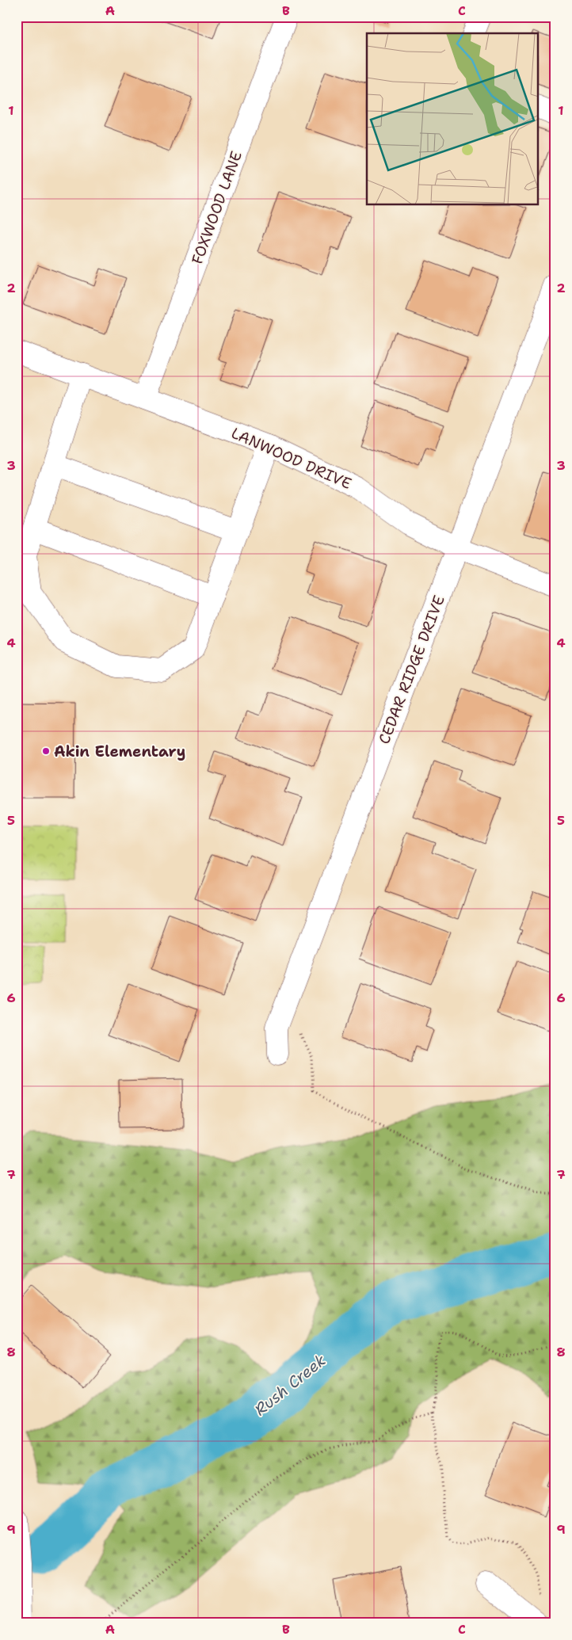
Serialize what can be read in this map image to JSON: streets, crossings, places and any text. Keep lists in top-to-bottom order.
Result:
{
  "streets": {
    "street": ["FOXWOOD LANE", "LANWOOD DRIVE", "CEDAR RIDGE DRIVE"]
  },
  "crossings": [
    ["FOXWOOD LANE", "LANWOOD DRIVE"],
    ["LANWOOD DRIVE", "CEDAR RIDGE DRIVE"]
  ],
  "water": ["Rush Creek"],
  "places": ["Akin Elementary"],
  "grid": {
    "columns": ["A", "B", "C"],
    "rows": [
      "1",
      "2",
      "3",
      "4",
      "5",
      "6",
      "7",
      "8",
      "9"
    ]
  }
}
